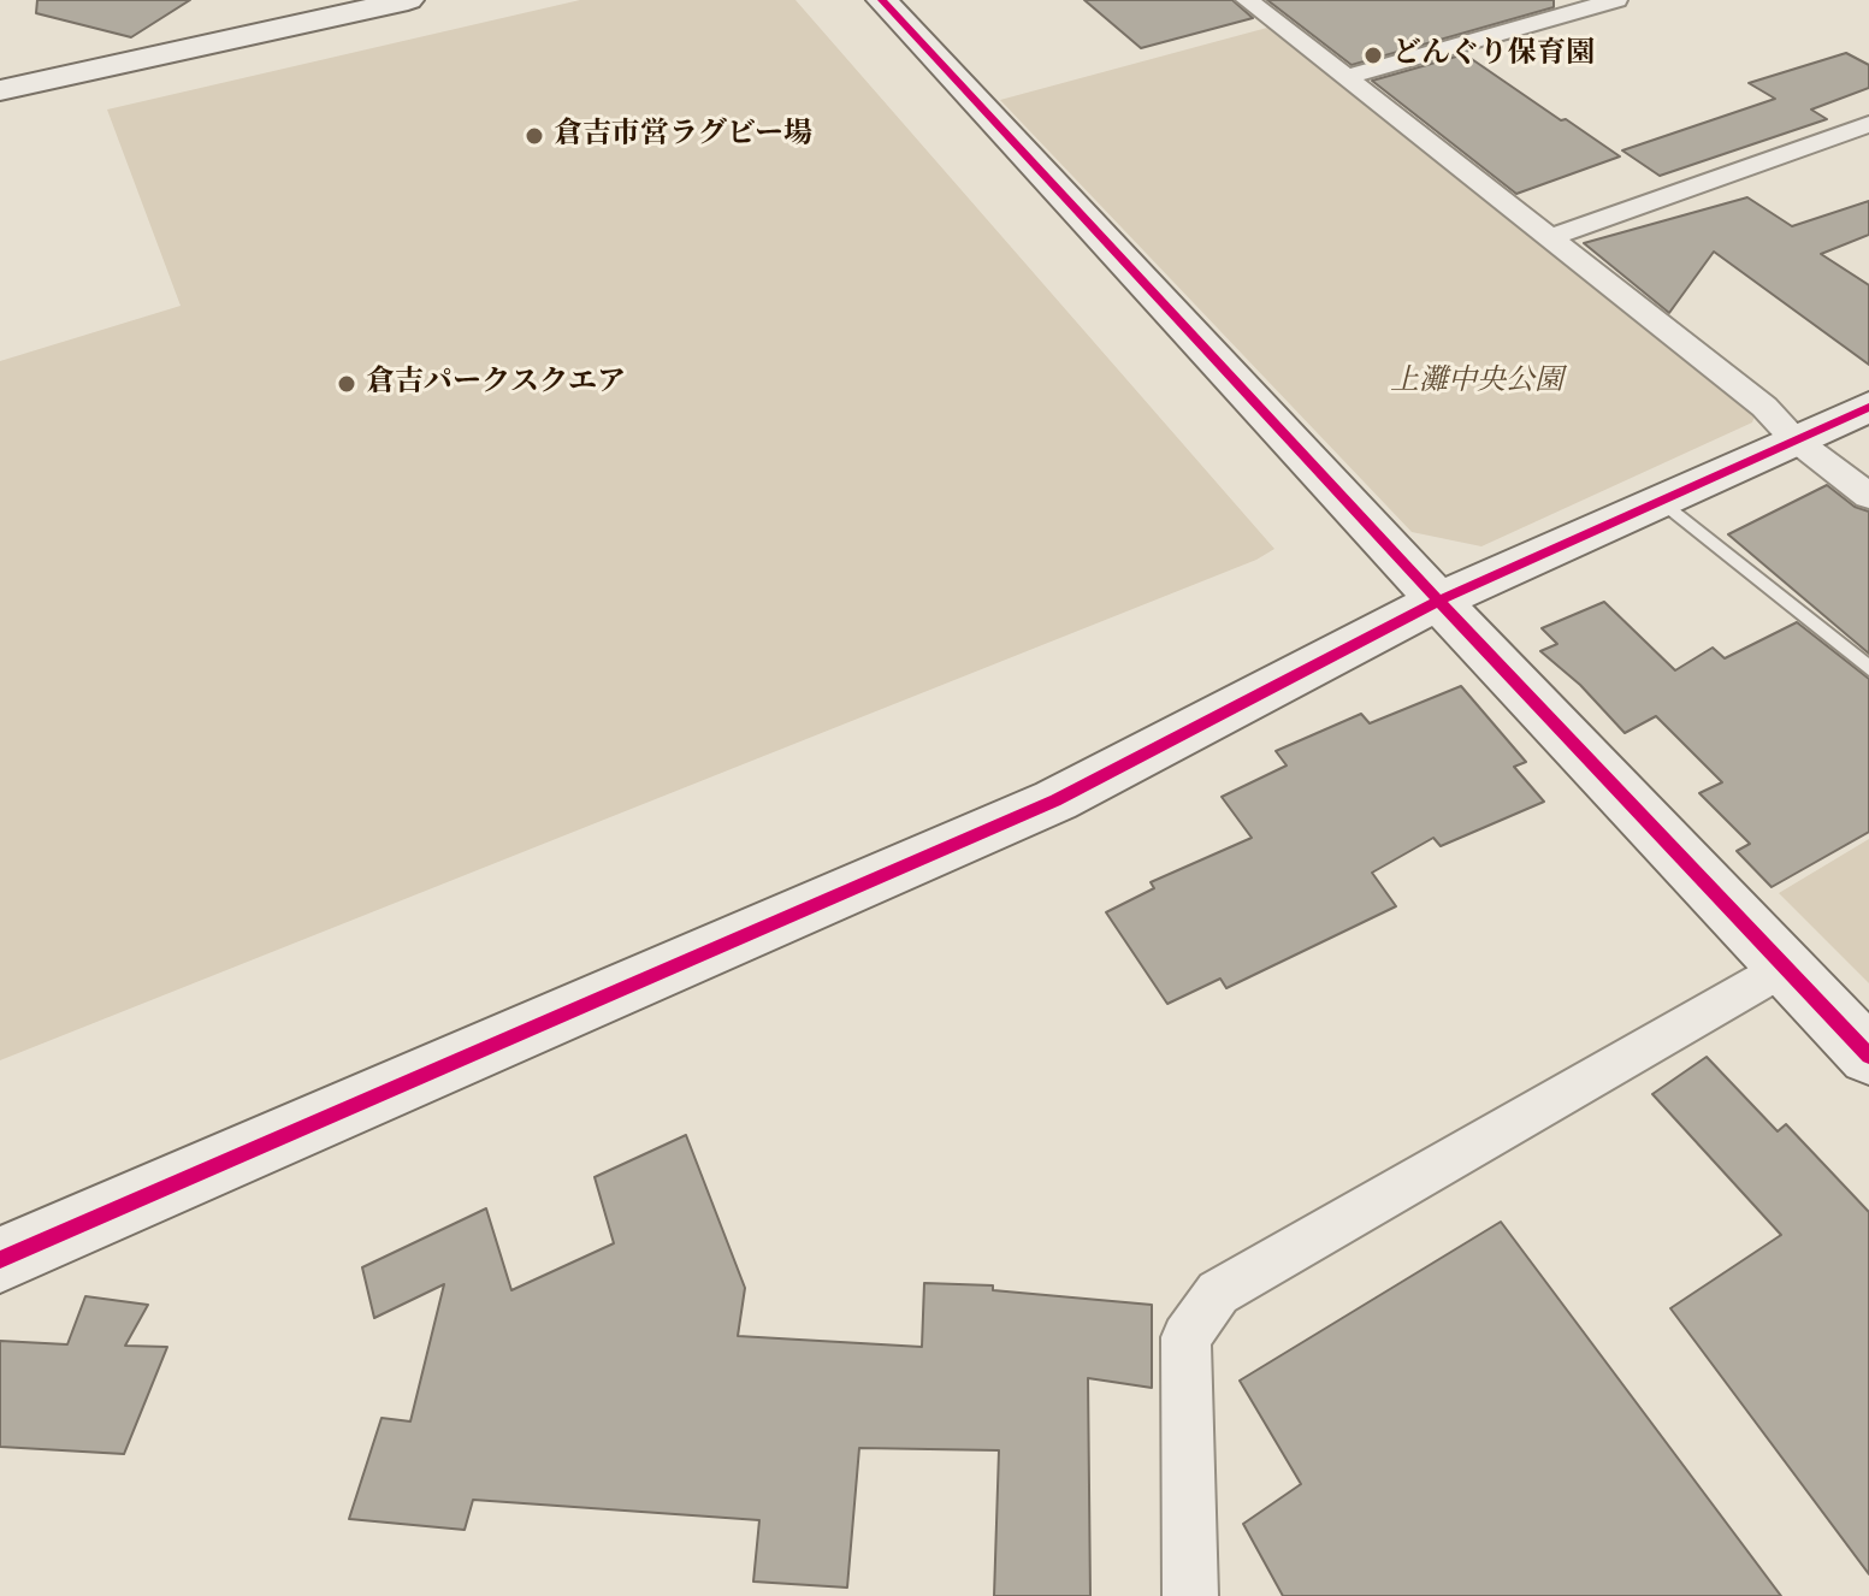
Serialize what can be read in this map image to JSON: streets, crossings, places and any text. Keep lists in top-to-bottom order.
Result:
{
  "parks": ["上灘中央公園"],
  "places": ["どんぐり保育園", "倉吉市営ラグビー場", "倉吉パークスクエア"]
}
